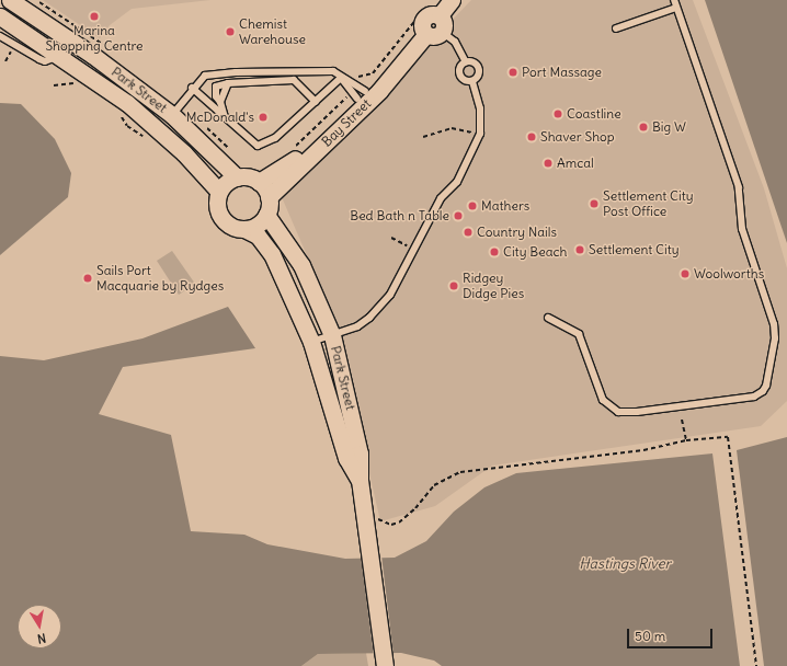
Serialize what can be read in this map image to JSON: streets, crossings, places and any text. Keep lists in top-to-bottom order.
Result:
{
  "streets": {
    "street": ["Park Street", "Bay Street"]
  },
  "crossings": [
    ["Park Street", "Bay Street"]
  ],
  "water": ["Hastings River"],
  "places": [
    "Marina Shopping Centre",
    "Chemist Warehouse",
    "Port Massage",
    "Coastline",
    "McDonald's",
    "Big W",
    "Shaver Shop",
    "Amcal",
    "Settlement City Post Office",
    "Mathers",
    "Bed Bath n Table",
    "Country Nails",
    "Settlement City",
    "City Beach",
    "Woolworths",
    "Sails Port Macquarie by Rydges",
    "Ridgey Didge Pies"
  ],
  "scale_bar": "50 m",
  "north": "bottom"
}
